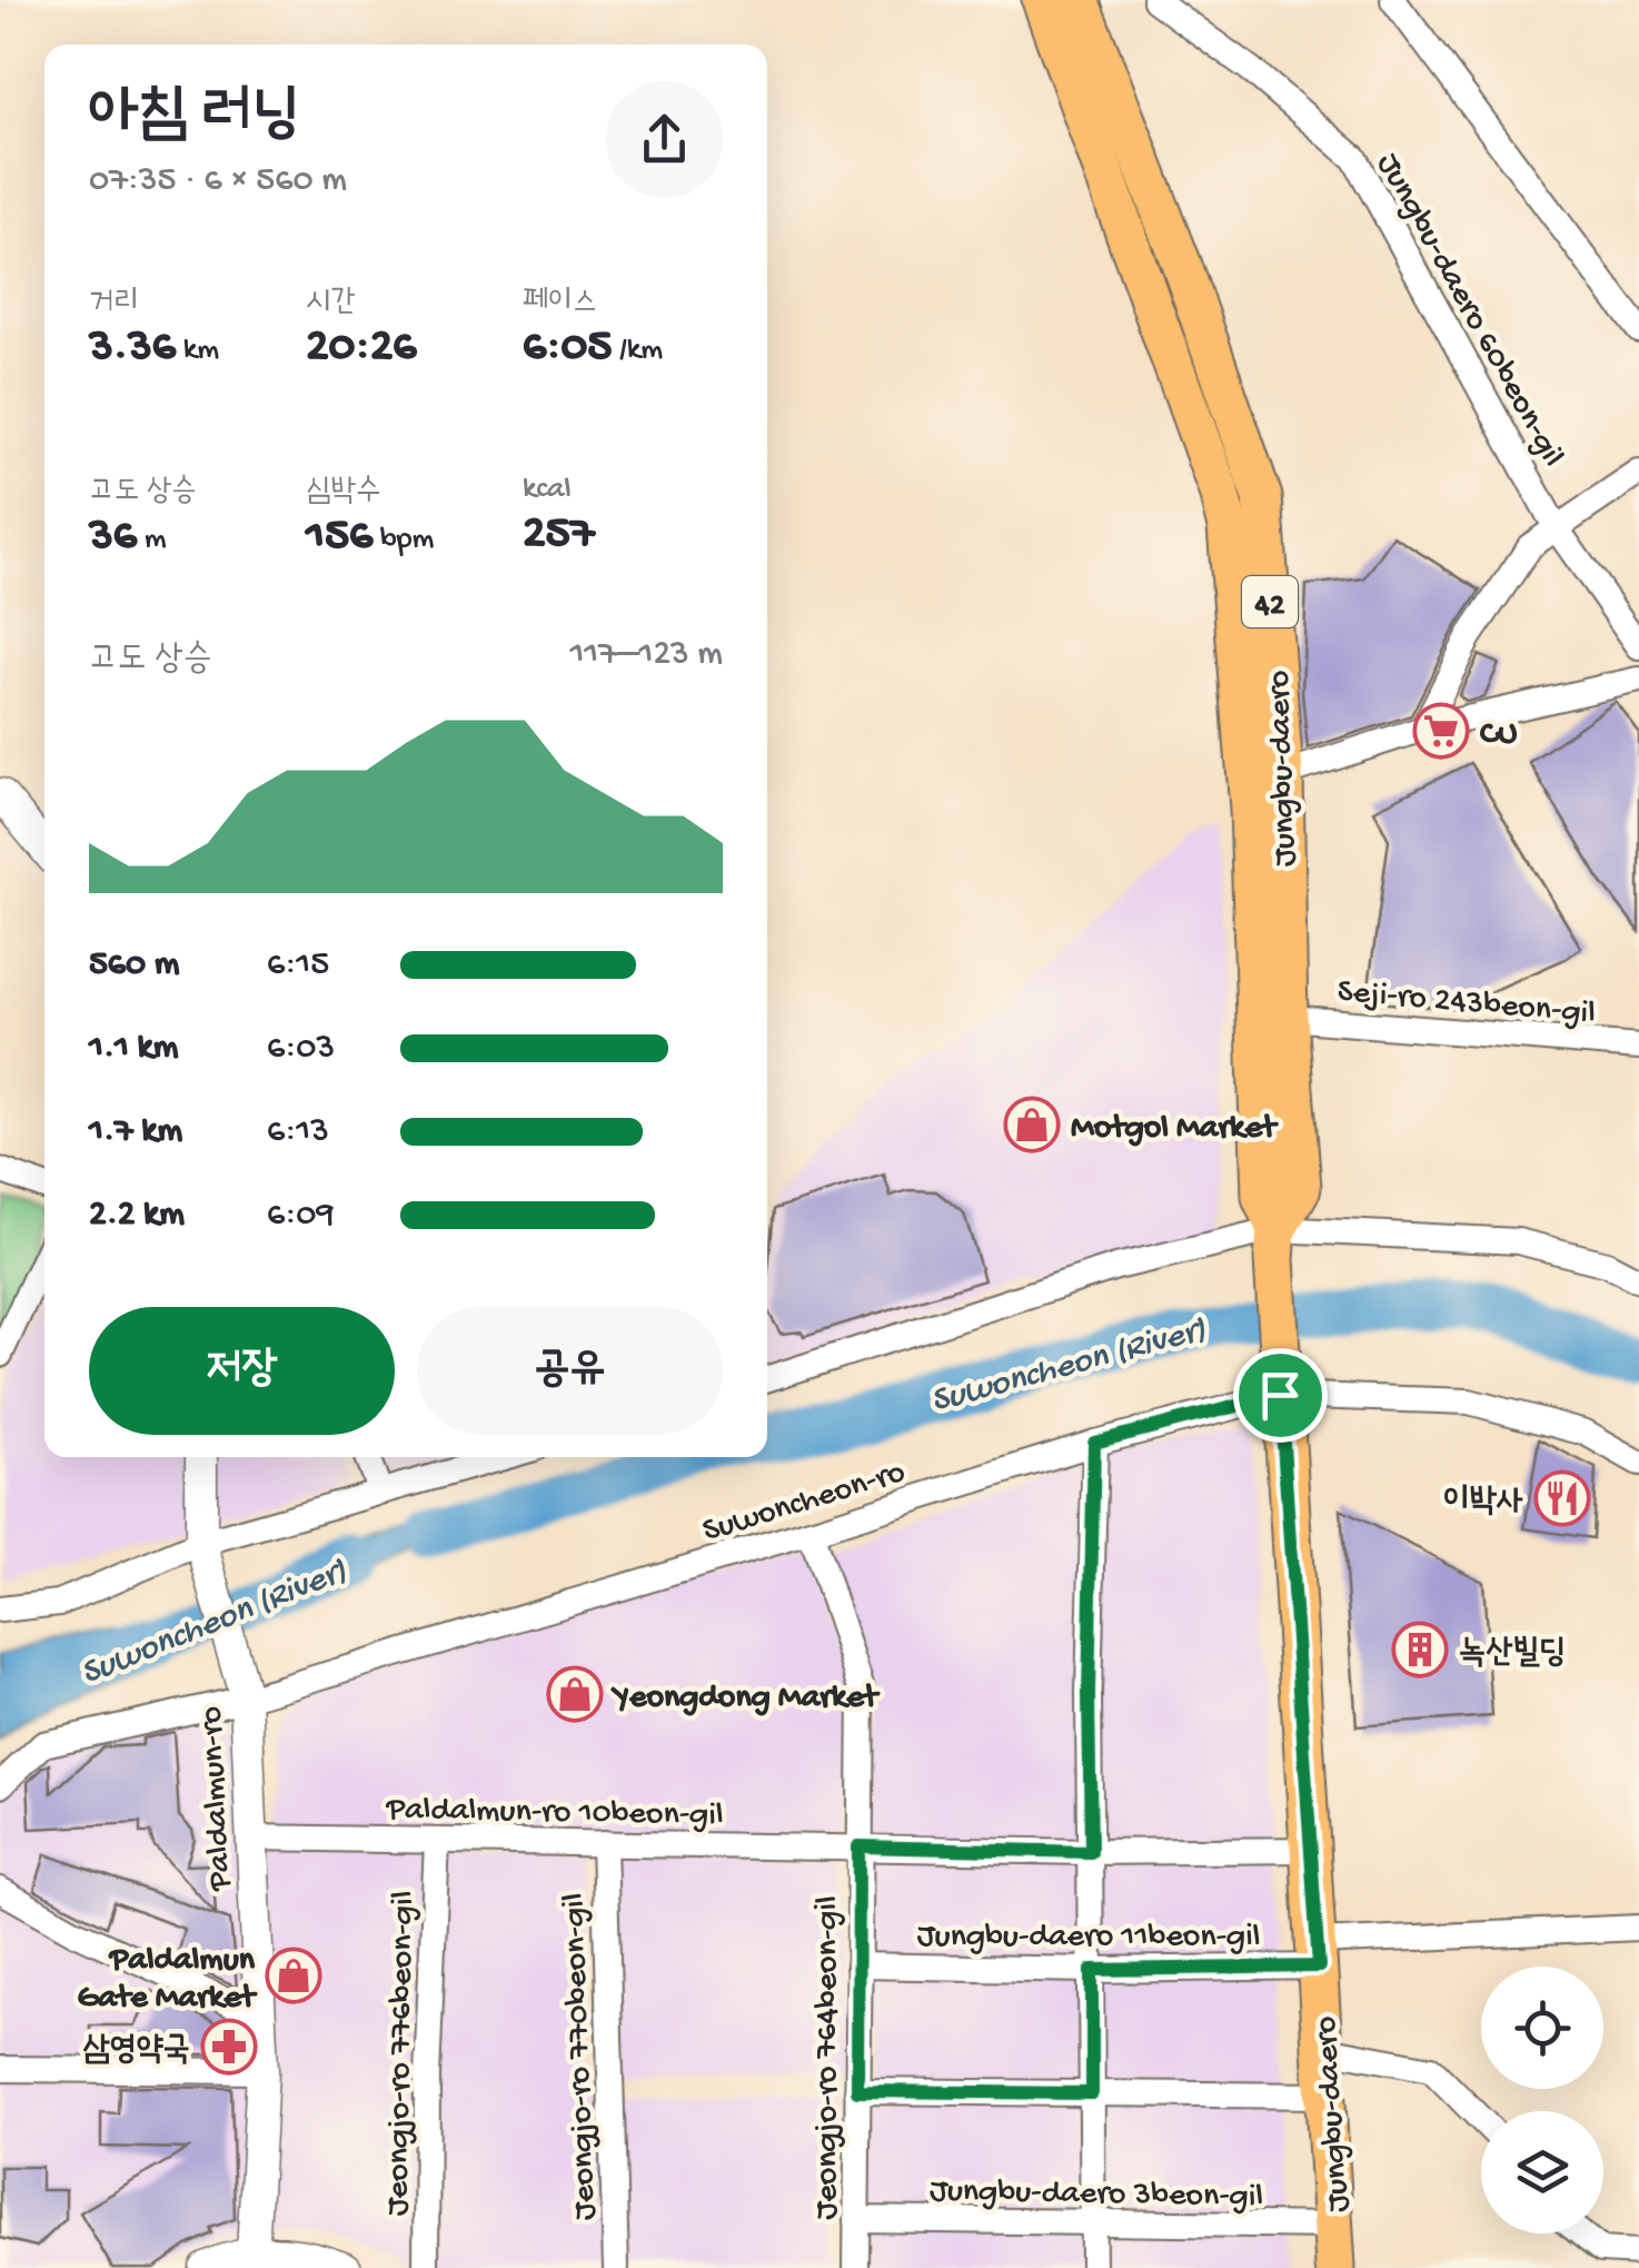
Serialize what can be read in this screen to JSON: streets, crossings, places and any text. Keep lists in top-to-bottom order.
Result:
{
  "streets": {
    "main road": ["42", "Jungbu-daero"],
    "street": [
      "Jungbu-daero 60beon-gil",
      "Seji-ro 243beon-gil",
      "Suwoncheon-ro",
      "Paldalmun-ro",
      "Paldalmun-ro 10beon-gil",
      "Jungbu-daero 11beon-gil",
      "Jeongjo-ro 776beon-gil",
      "Jeongjo-ro 770beon-gil",
      "Jeongjo-ro 764beon-gil",
      "Jungbu-daero 3beon-gil"
    ]
  },
  "crossings": [
    ["Jungbu-daero", "Seji-ro 243beon-gil"],
    ["Jungbu-daero", "Suwoncheon-ro"],
    ["Jungbu-daero", "Paldalmun-ro 10beon-gil"],
    ["Jungbu-daero", "Jungbu-daero 11beon-gil"],
    ["Jungbu-daero", "Jungbu-daero 3beon-gil"],
    ["Suwoncheon-ro", "Paldalmun-ro"],
    ["Suwoncheon-ro", "Jeongjo-ro 764beon-gil"],
    ["Paldalmun-ro", "Paldalmun-ro 10beon-gil"],
    ["Paldalmun-ro 10beon-gil", "Jeongjo-ro 776beon-gil"],
    ["Paldalmun-ro 10beon-gil", "Jeongjo-ro 770beon-gil"],
    ["Paldalmun-ro 10beon-gil", "Jeongjo-ro 764beon-gil"],
    ["Jungbu-daero 11beon-gil", "Jeongjo-ro 764beon-gil"],
    ["Jeongjo-ro 764beon-gil", "Jungbu-daero 3beon-gil"]
  ],
  "water": ["Suwoncheon (River)"],
  "places": {
    "supermarket": ["CU"],
    "shop": ["Motgol Market", "Yeongdong Market", "Paldalmun Gate Market"],
    "restaurant": ["이박사"],
    "building": ["녹산빌딩"],
    "pharmacy": ["삼영약국"]
  },
  "page": {
    "heading": ["아침 러닝", "07:35 · 6 × 560 m"],
    "stats": [
      ["거리", "3.36 km"],
      ["시간", "20:26"],
      ["페이스", "6:05 /km"],
      ["고도 상승", "36 m"],
      ["심박수", "156 bpm"],
      ["kcal", "257"]
    ],
    "chart": ["고도 상승", "117–123 m"],
    "list": [
      {
        "name": "560 m",
        "note": "6:15"
      },
      {
        "name": "1.1 km",
        "note": "6:03"
      },
      {
        "name": "1.7 km",
        "note": "6:13"
      },
      {
        "name": "2.2 km",
        "note": "6:09"
      }
    ],
    "buttons": ["저장", "공유"]
  }
}
